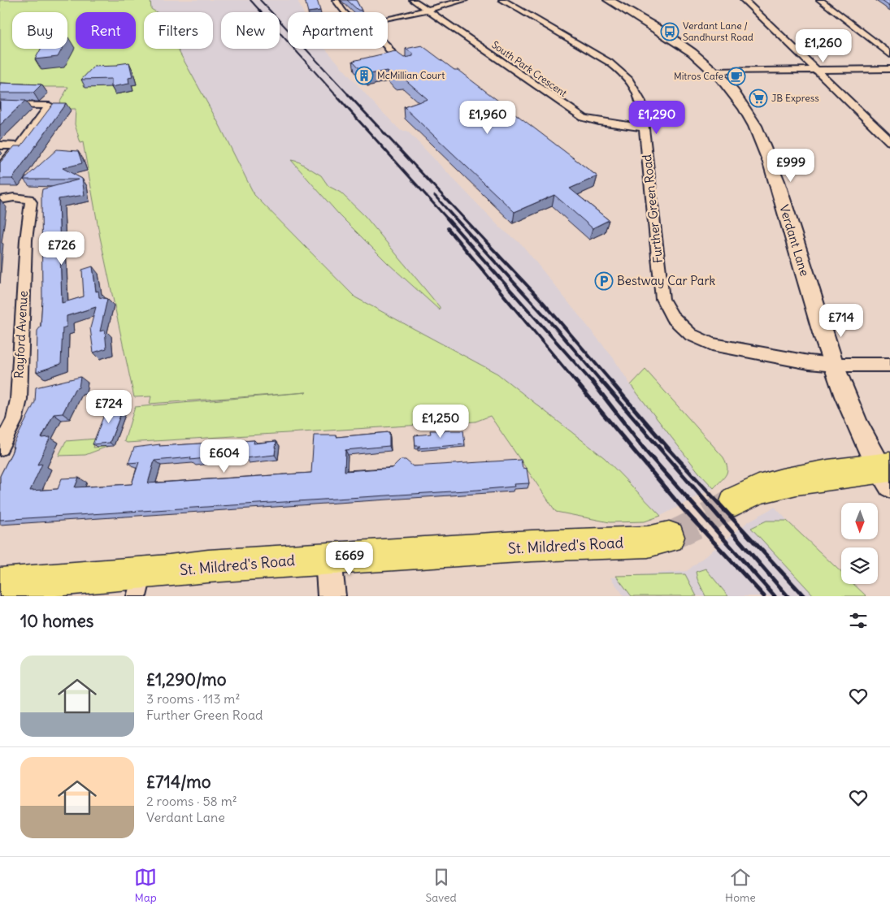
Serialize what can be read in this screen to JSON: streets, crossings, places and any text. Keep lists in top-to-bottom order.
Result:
{
  "streets": {
    "highway": ["St. Mildred's Road"],
    "street": [
      "South Park Crescent",
      "Further Green Road",
      "Verdant Lane",
      "Rayford Avenue"
    ]
  },
  "crossings": [
    ["South Park Crescent", "Further Green Road"],
    ["Further Green Road", "Verdant Lane"]
  ],
  "places": {
    "bus stop": ["Verdant Lane / Sandhurst Road"],
    "building": ["McMillian Court"],
    "cafe": ["Mitros Cafe"],
    "supermarket": ["JB Express"],
    "parking": ["Bestway Car Park"]
  },
  "north": "bottom",
  "page": {
    "chip": [
      "Buy",
      "Rent",
      "Filters",
      "New",
      "Apartment"
    ],
    "price": [
      "£1,260",
      "£1,960",
      "£1,290",
      "£999",
      "£726",
      "£714",
      "£724",
      "£1,250",
      "£604",
      "£669"
    ],
    "heading": "10 homes",
    "list": [
      {
        "name": "£1,290/mo",
        "note": "3 rooms · 113 m² · Further Green Road"
      },
      {
        "name": "£714/mo",
        "note": "2 rooms · 58 m² · Verdant Lane"
      }
    ],
    "tabs": ["Map", "Saved", "Home"]
  }
}
